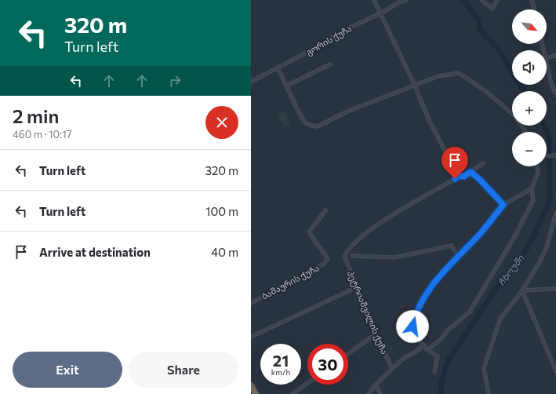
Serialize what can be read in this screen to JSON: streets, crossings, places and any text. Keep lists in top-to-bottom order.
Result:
{
  "streets": {
    "street": ["გორის ქუჩა", "ბაშაურის ქუჩა", "პეტრიაშვილის ქუჩა"]
  },
  "water": ["ჩხოუში"],
  "north": "bottom right",
  "page": {
    "turn": ["320 m", "Turn left"],
    "map_buttons": ["+", "−"],
    "heading": ["2 min", "460 m · 10:17"],
    "list": [
      {
        "name": "Turn left",
        "value": "320 m"
      },
      {
        "name": "Turn left",
        "value": "100 m"
      },
      {
        "name": "Arrive at destination",
        "value": "40 m"
      }
    ],
    "speed": "21 km/h",
    "limit": "30",
    "buttons": ["Exit", "Share"]
  }
}
